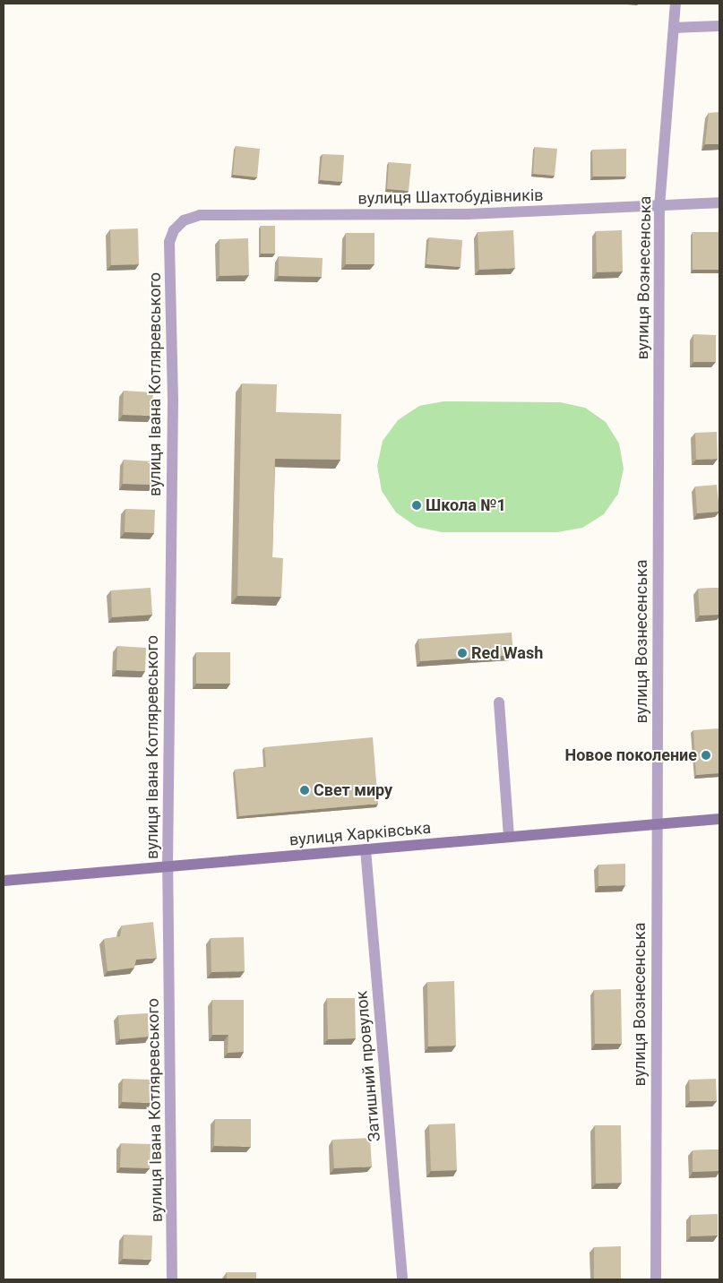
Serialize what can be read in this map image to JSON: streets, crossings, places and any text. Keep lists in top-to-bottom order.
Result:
{
  "streets": {
    "street": [
      "вулиця Шахтобудівників",
      "вулиця Вознесенська",
      "вулиця Івана Котляревського",
      "вулиця Харківська",
      "Затишний провулок"
    ]
  },
  "crossings": [
    ["вулиця Шахтобудівників", "вулиця Вознесенська"],
    ["вулиця Шахтобудівників", "вулиця Івана Котляревського"],
    ["вулиця Вознесенська", "вулиця Харківська"],
    ["вулиця Івана Котляревського", "вулиця Харківська"],
    ["вулиця Харківська", "Затишний провулок"]
  ],
  "places": [
    "Школа №1",
    "Red Wash",
    "Новое поколение",
    "Свет миру"
  ]
}
